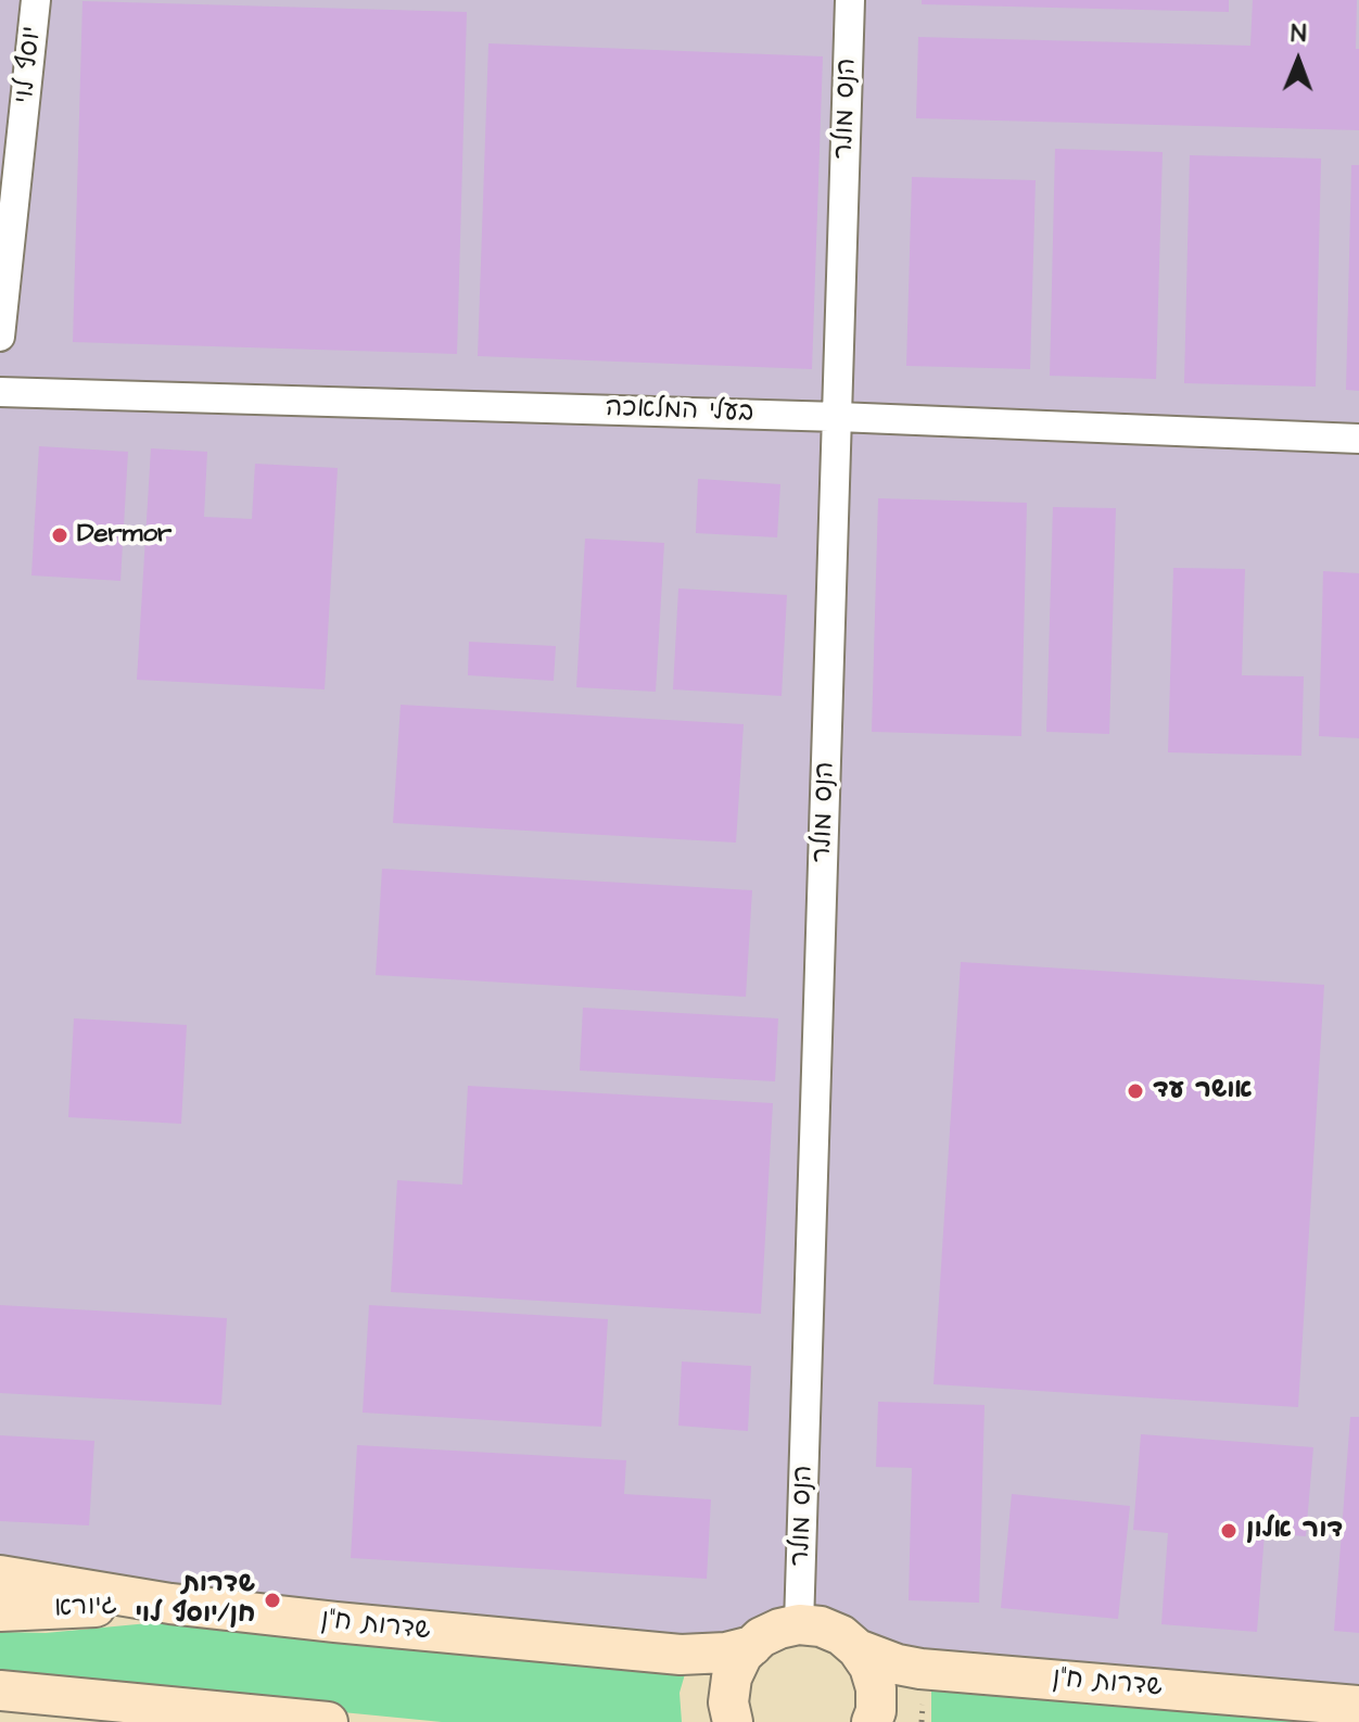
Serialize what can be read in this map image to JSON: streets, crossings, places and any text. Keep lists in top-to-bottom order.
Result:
{
  "streets": {
    "street": [
      "יוסף לוי",
      "הנס מולר",
      "בעלי המלאכה",
      "גיורא",
      "שדרות ח\"ן"
    ]
  },
  "crossings": [
    ["הנס מולר", "בעלי המלאכה"],
    ["הנס מולר", "שדרות ח\"ן"],
    ["גיורא", "שדרות ח\"ן"]
  ],
  "places": [
    "Dermor",
    "אושר עד",
    "דור אלון",
    "שדרות חן/יוסף לוי"
  ],
  "north": "top"
}
